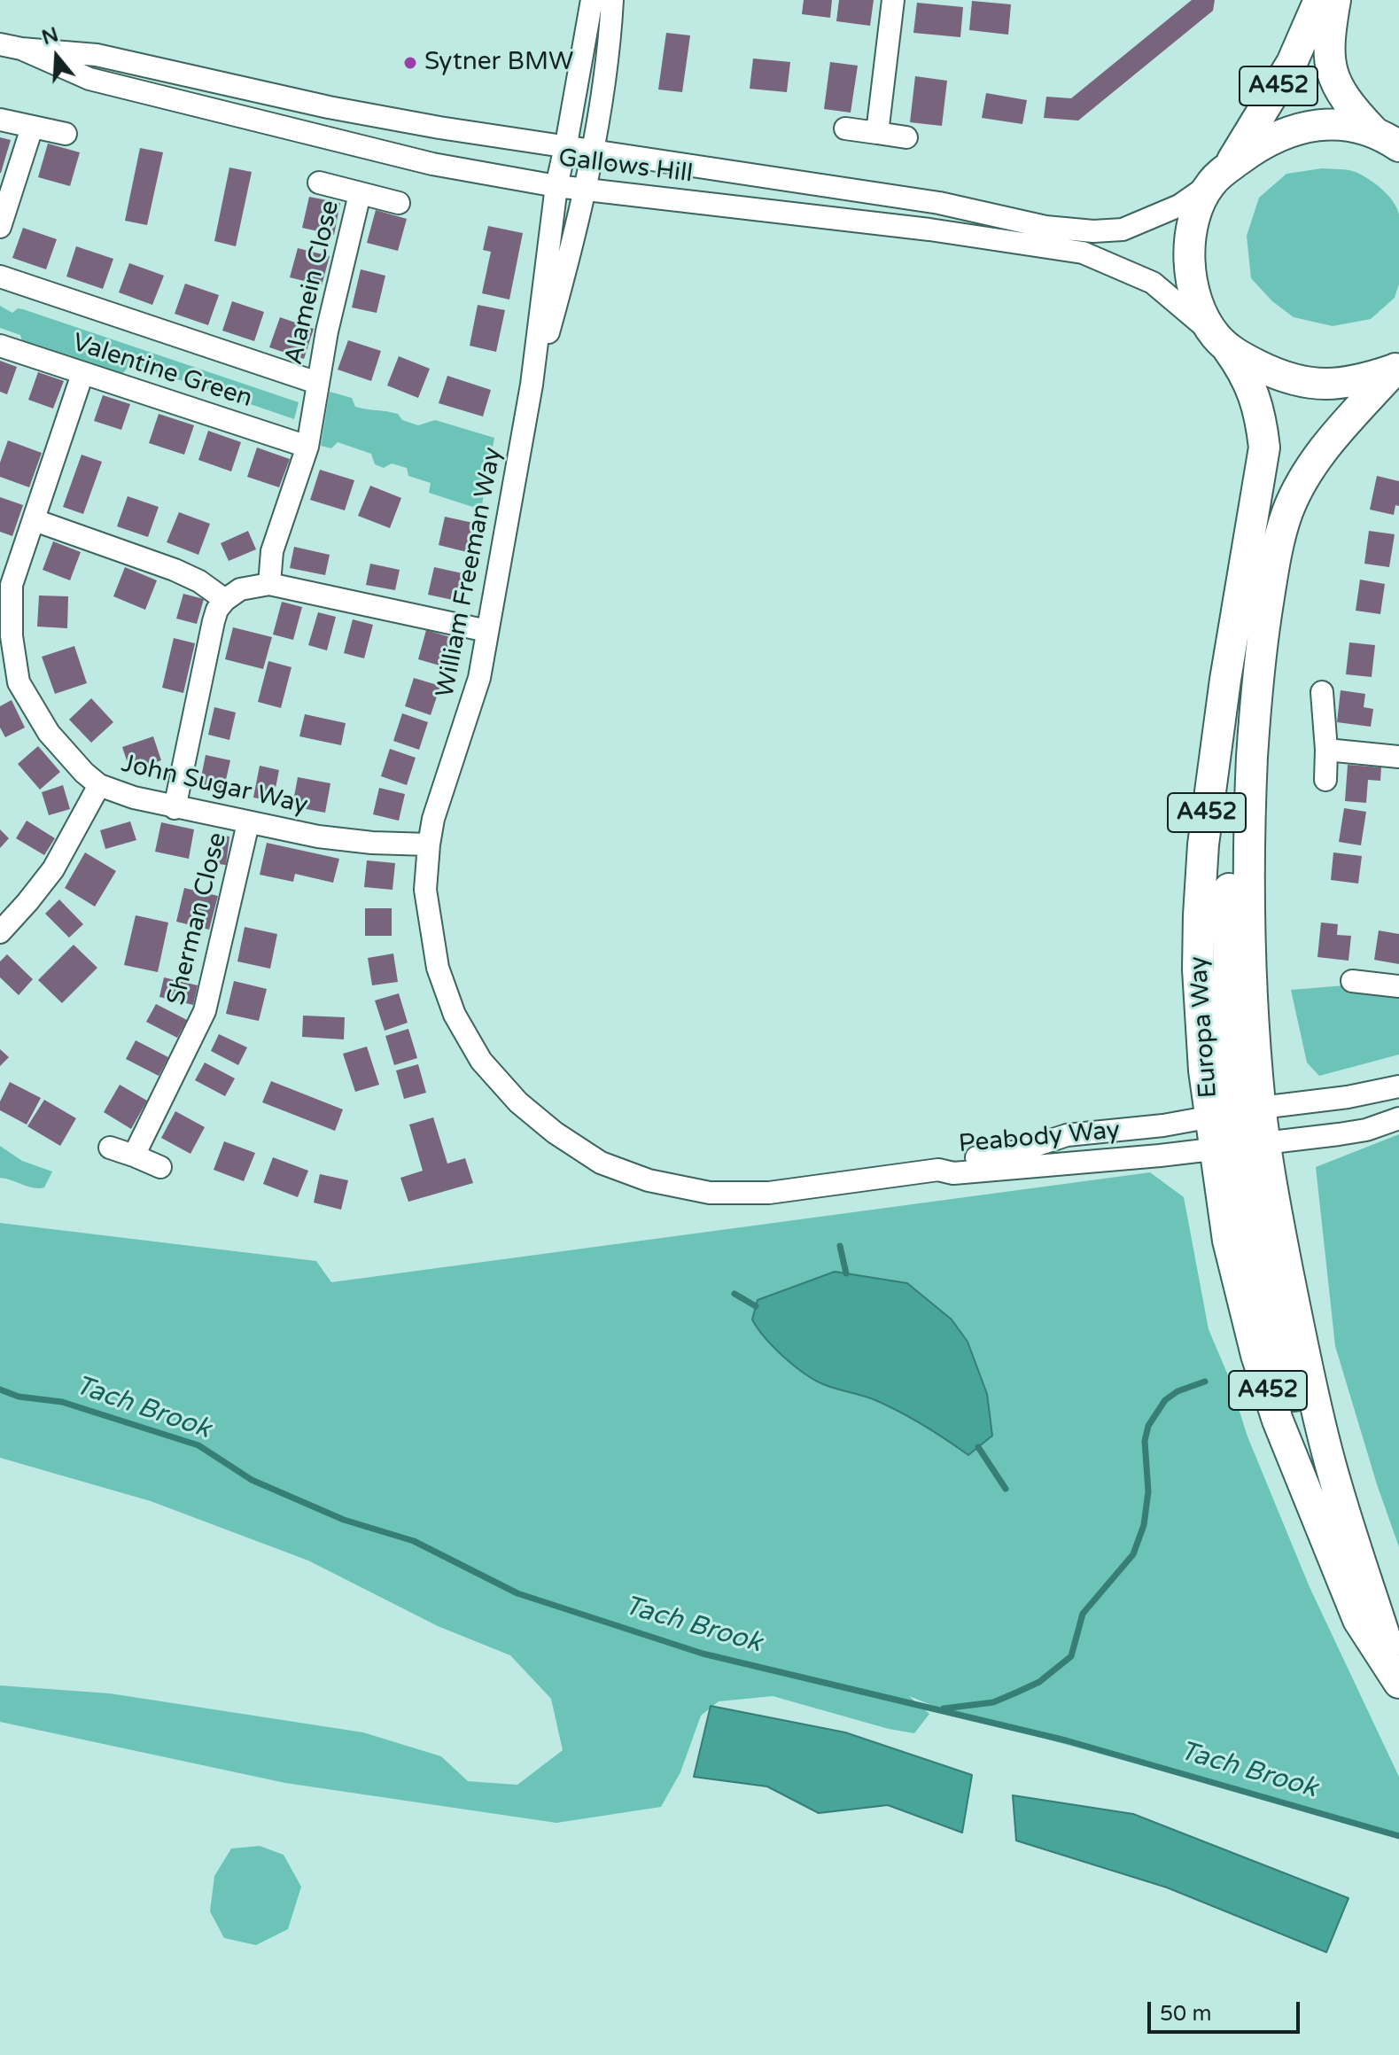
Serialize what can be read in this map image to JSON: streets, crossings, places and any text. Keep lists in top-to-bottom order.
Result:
{
  "streets": {
    "highway": ["A452", "Europa Way"],
    "street": [
      "Gallows Hill",
      "Alamein Close",
      "Valentine Green",
      "William Freeman Way",
      "John Sugar Way",
      "Sherman Close",
      "Peabody Way"
    ]
  },
  "crossings": [
    ["A452", "Gallows Hill"],
    ["A452", "Europa Way"],
    ["Gallows Hill", "Europa Way"],
    ["Alamein Close", "Valentine Green"],
    ["Valentine Green", "John Sugar Way"],
    ["William Freeman Way", "John Sugar Way"],
    ["William Freeman Way", "Peabody Way"],
    ["John Sugar Way", "Sherman Close"],
    ["Europa Way", "Peabody Way"]
  ],
  "water": ["Tach Brook"],
  "places": ["Sytner BMW"],
  "scale_bar": "50 m",
  "north": "top"
}
